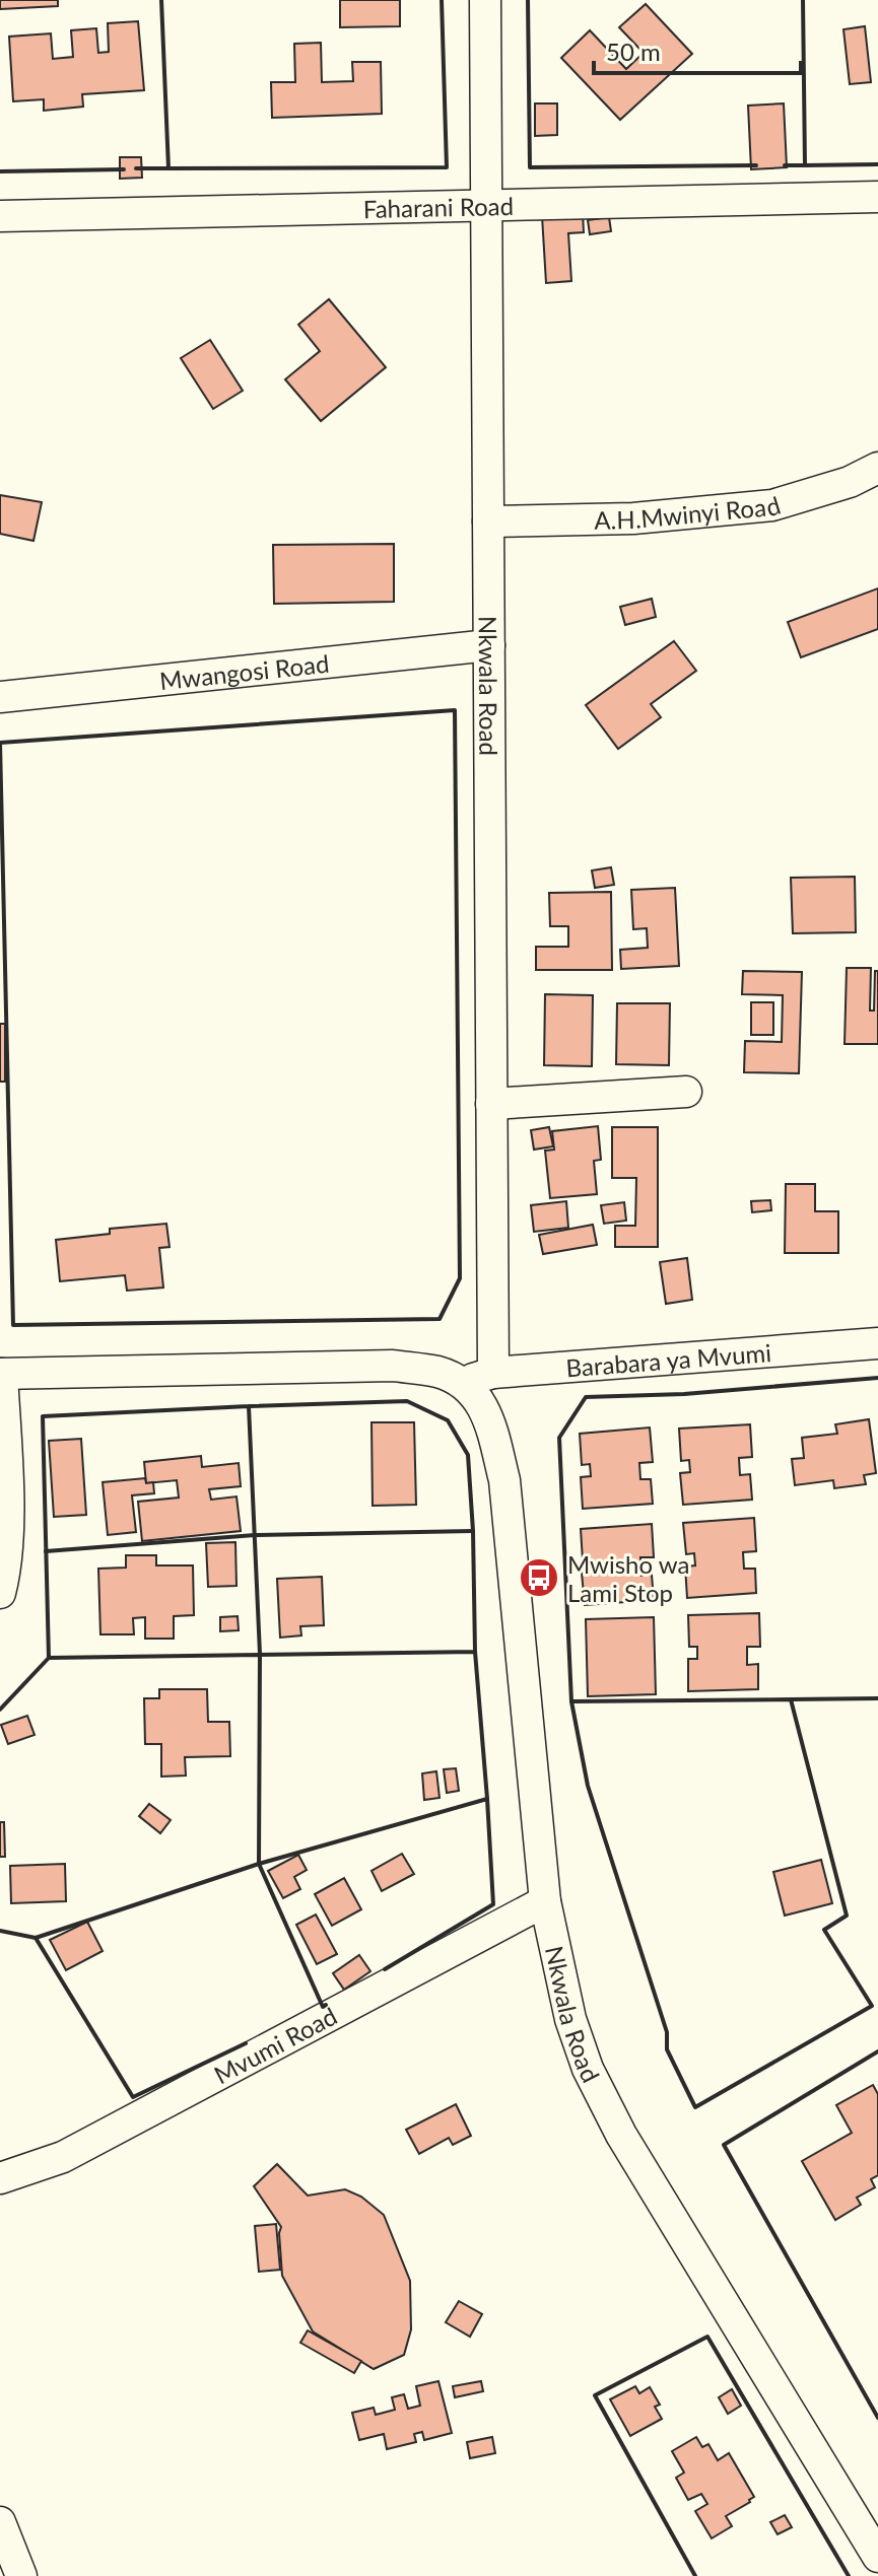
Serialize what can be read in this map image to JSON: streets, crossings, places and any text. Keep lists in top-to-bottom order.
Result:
{
  "streets": {
    "street": [
      "Faharani Road",
      "A.H.Mwinyi Road",
      "Mwangosi Road",
      "Nkwala Road",
      "Barabara ya Mvumi",
      "Mvumi Road"
    ]
  },
  "crossings": [
    ["Faharani Road", "Nkwala Road"],
    ["A.H.Mwinyi Road", "Nkwala Road"],
    ["Mwangosi Road", "Nkwala Road"],
    ["Nkwala Road", "Barabara ya Mvumi"],
    ["Nkwala Road", "Mvumi Road"]
  ],
  "places": {
    "bus stop": ["Mwisho wa Lami Stop"]
  },
  "scale_bar": "50 m"
}
